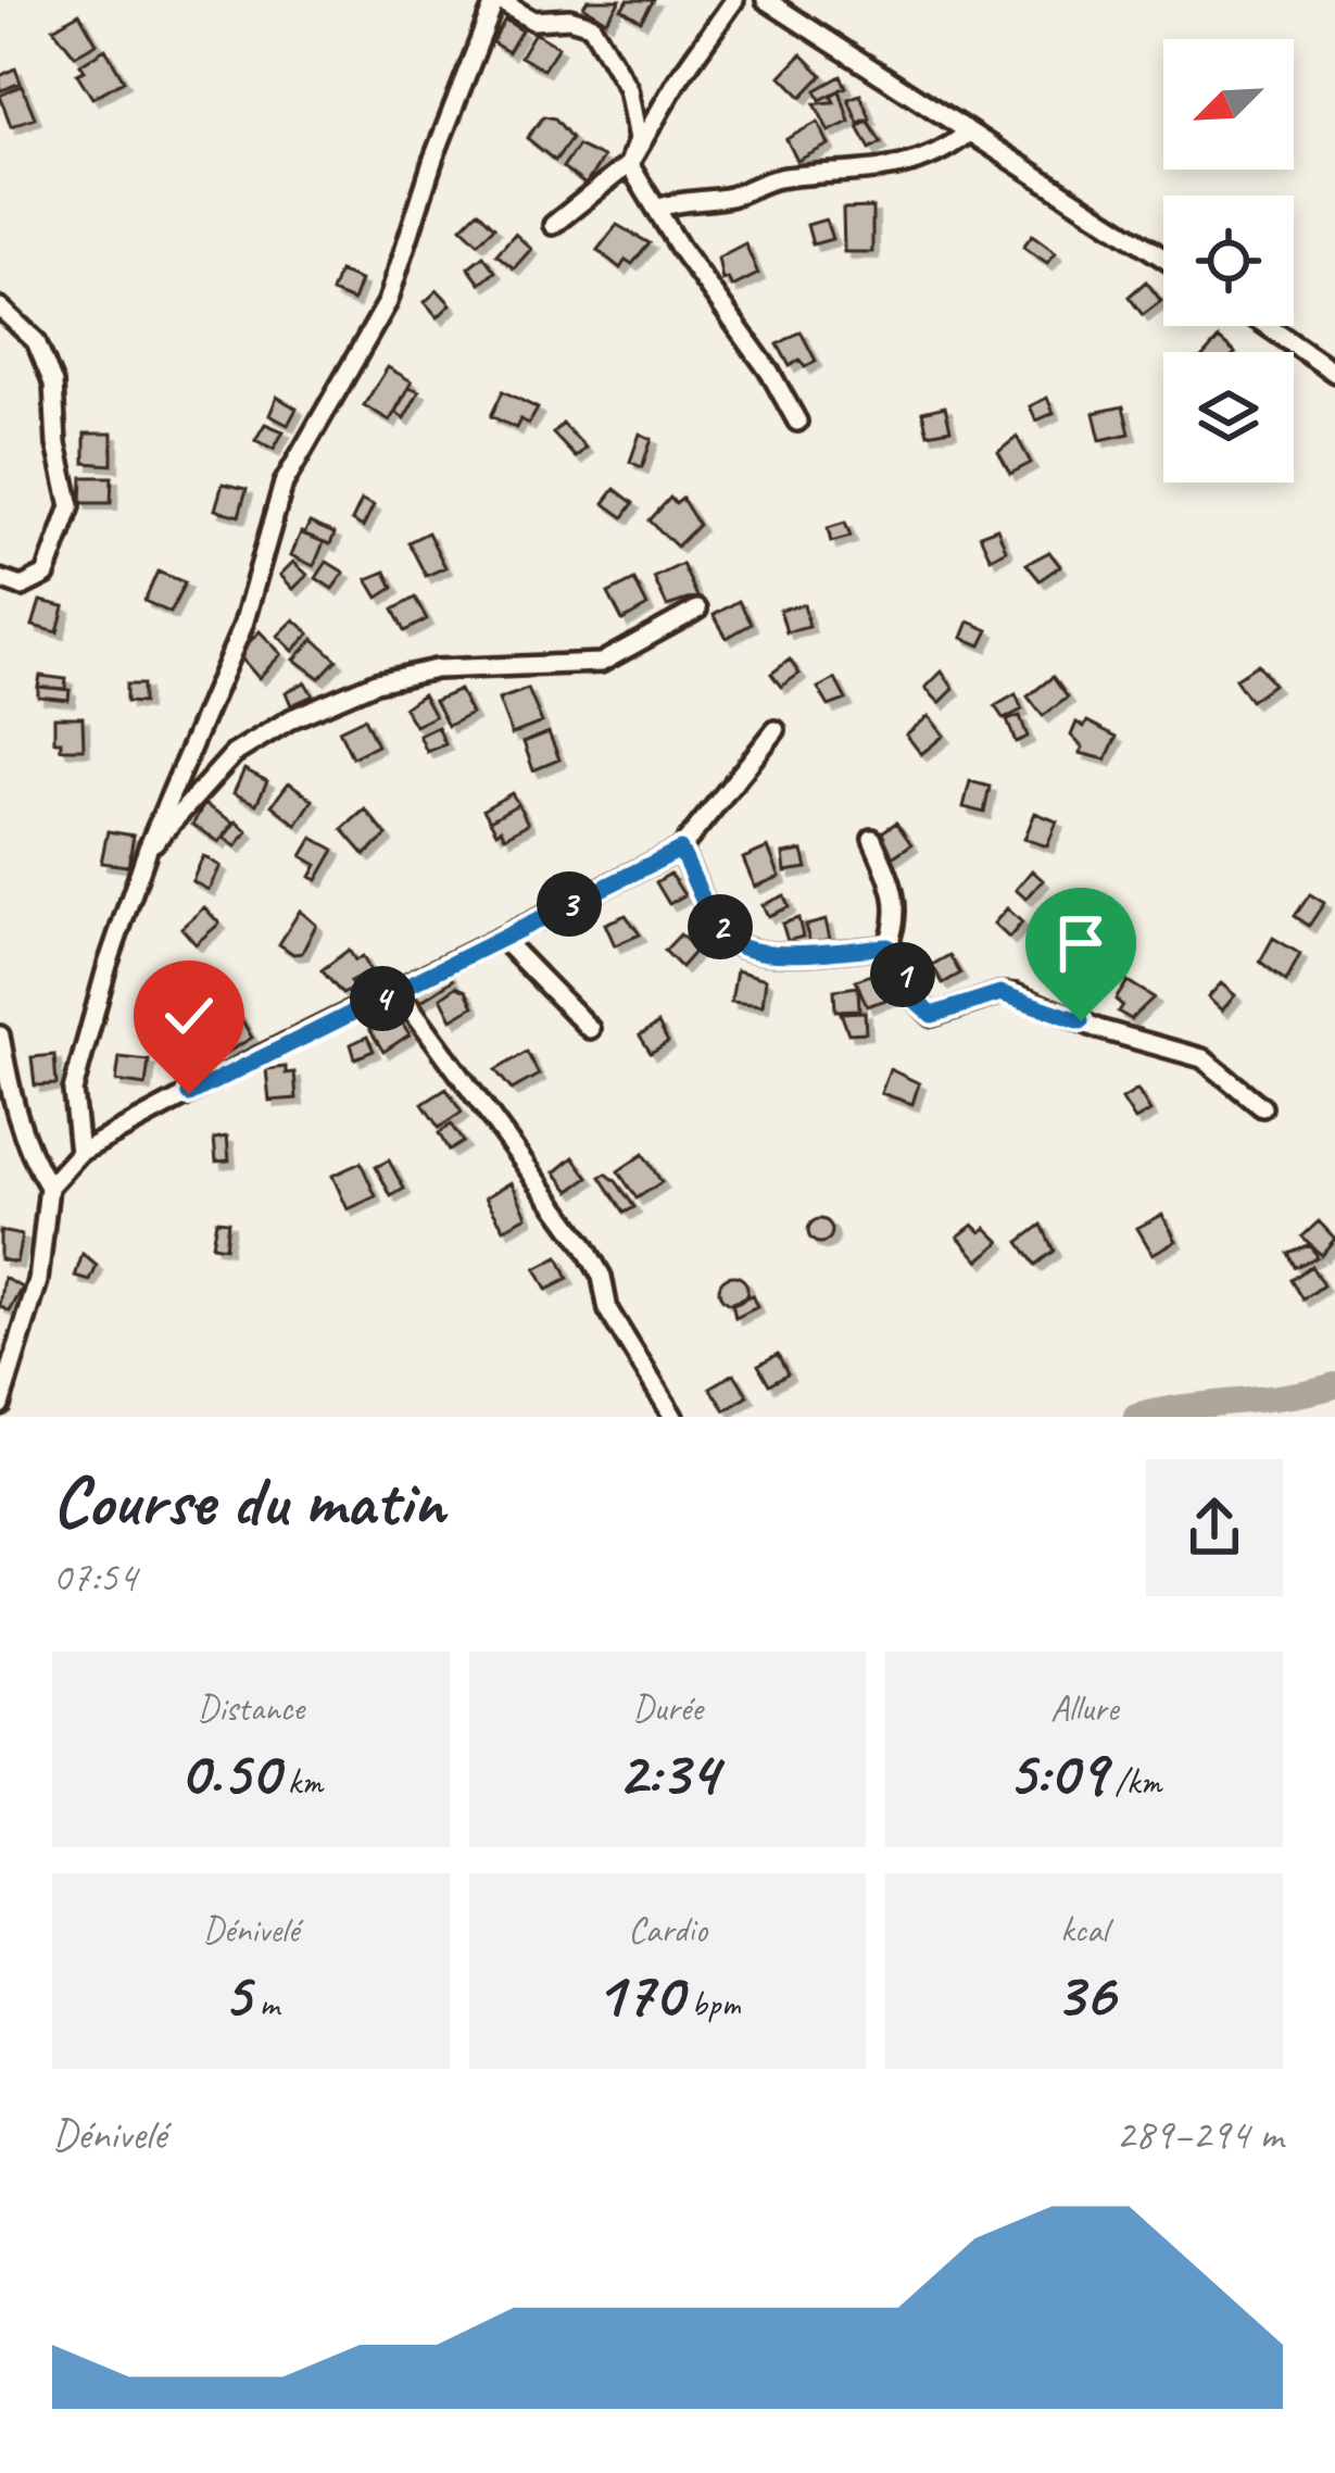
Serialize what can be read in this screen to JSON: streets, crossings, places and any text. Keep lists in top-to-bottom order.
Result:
{
  "north": "bottom left",
  "page": {
    "pins": [
      "3",
      "2",
      "1",
      "4"
    ],
    "heading": ["Course du matin", "07:54"],
    "stats": [
      ["Distance", "0.50 km"],
      ["Durée", "2:34"],
      ["Allure", "5:09 /km"],
      ["Dénivelé", "5 m"],
      ["Cardio", "170 bpm"],
      ["kcal", "36"]
    ],
    "chart": ["Dénivelé", "289–294 m"]
  }
}
